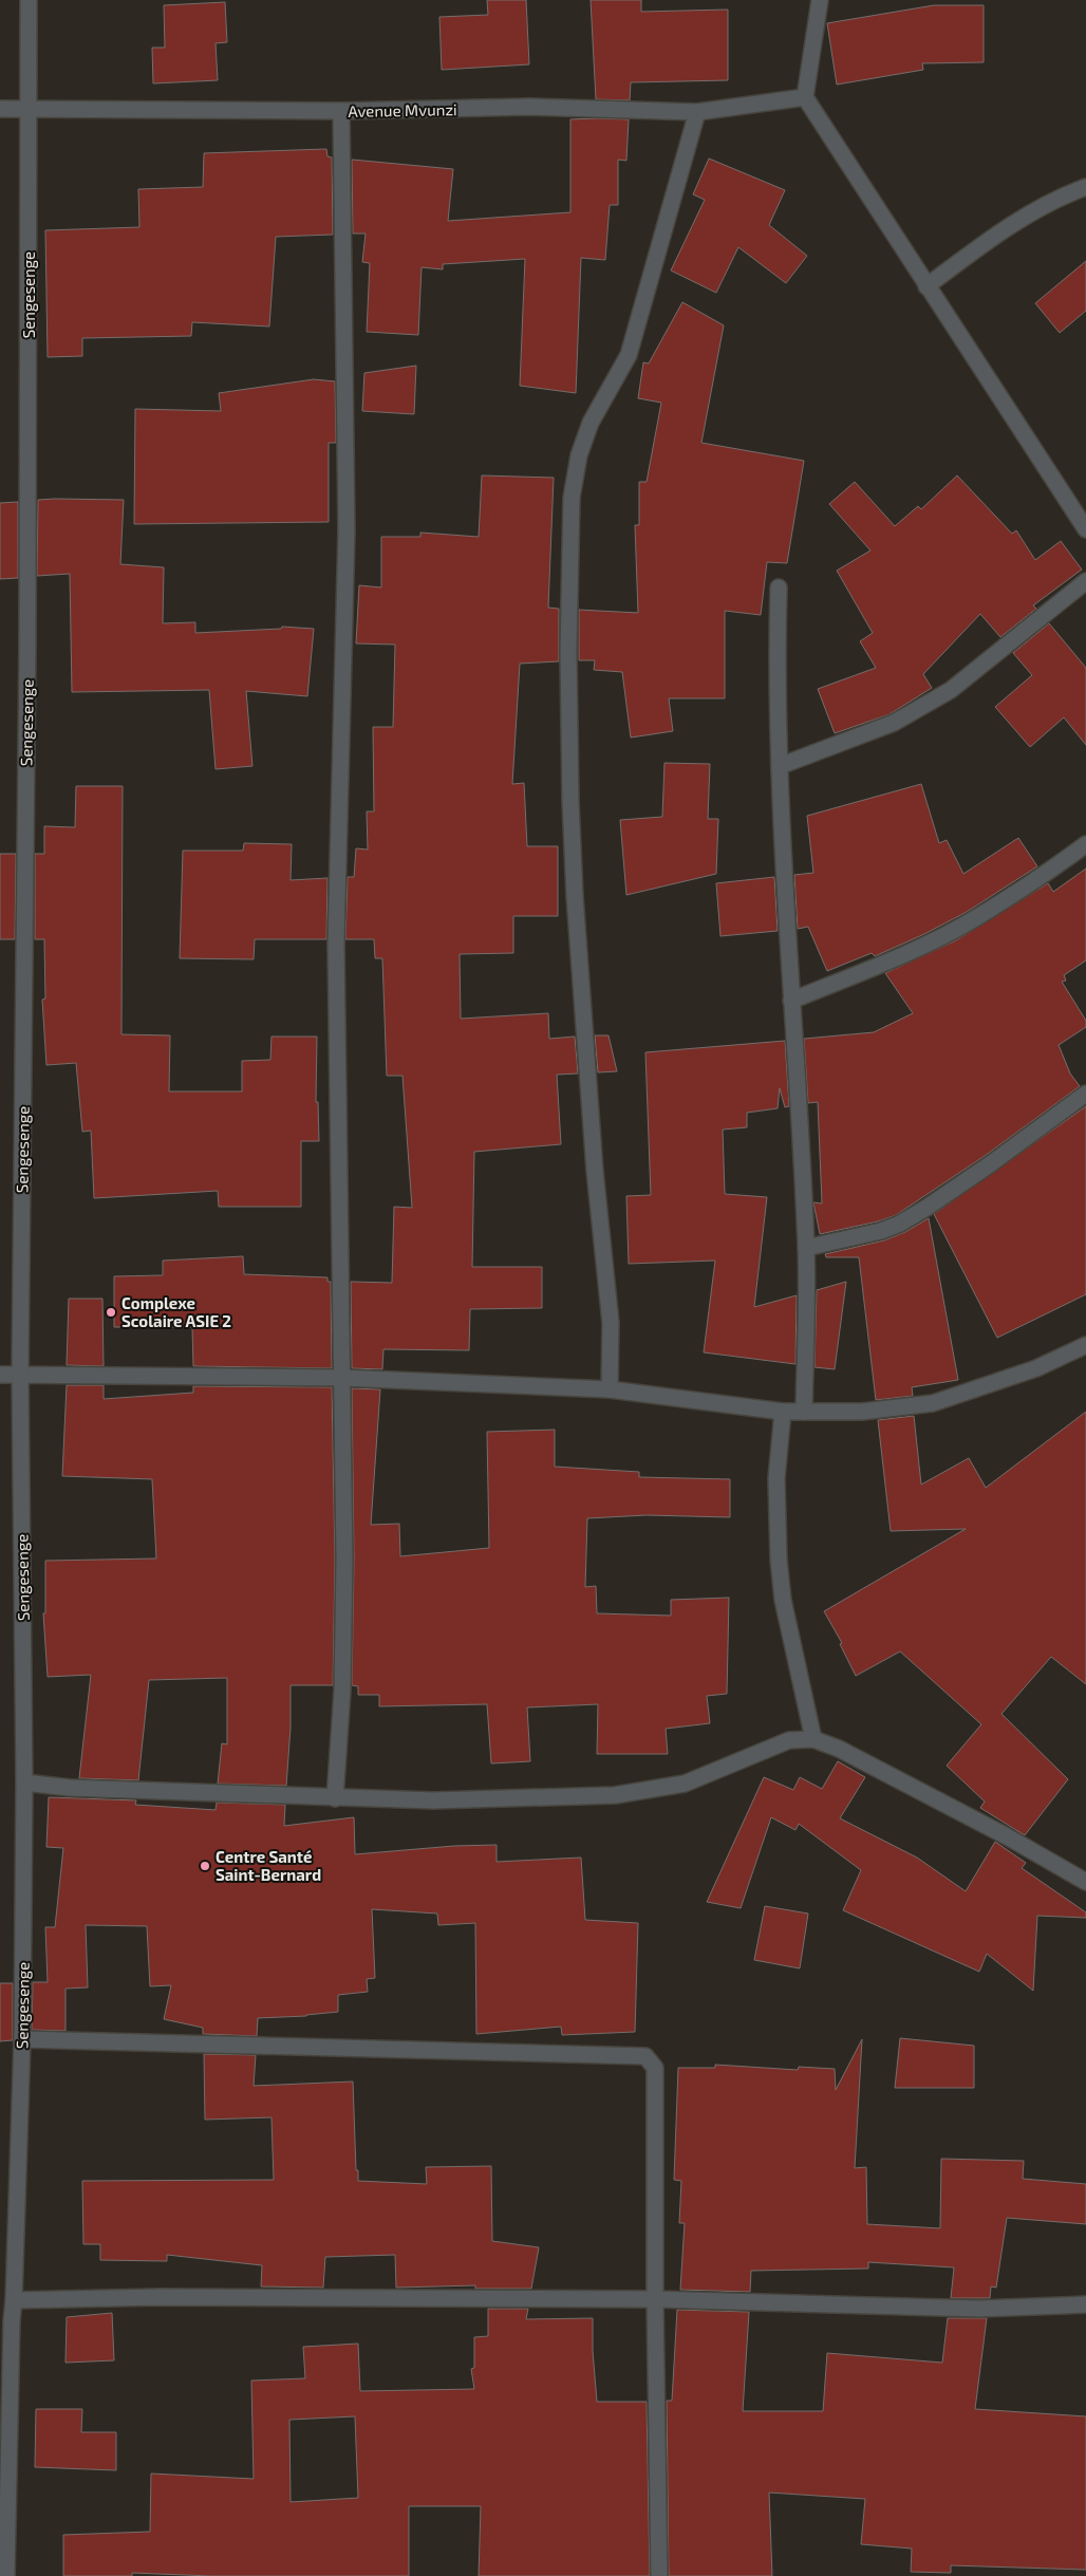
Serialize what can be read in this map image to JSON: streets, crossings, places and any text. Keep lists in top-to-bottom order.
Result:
{
  "streets": {
    "street": ["Avenue Mvunzi", "Sengesenge"]
  },
  "crossings": [
    ["Avenue Mvunzi", "Sengesenge"]
  ],
  "places": ["Complexe Scolaire ASIE 2", "Centre Santé Saint-Bernard"]
}
